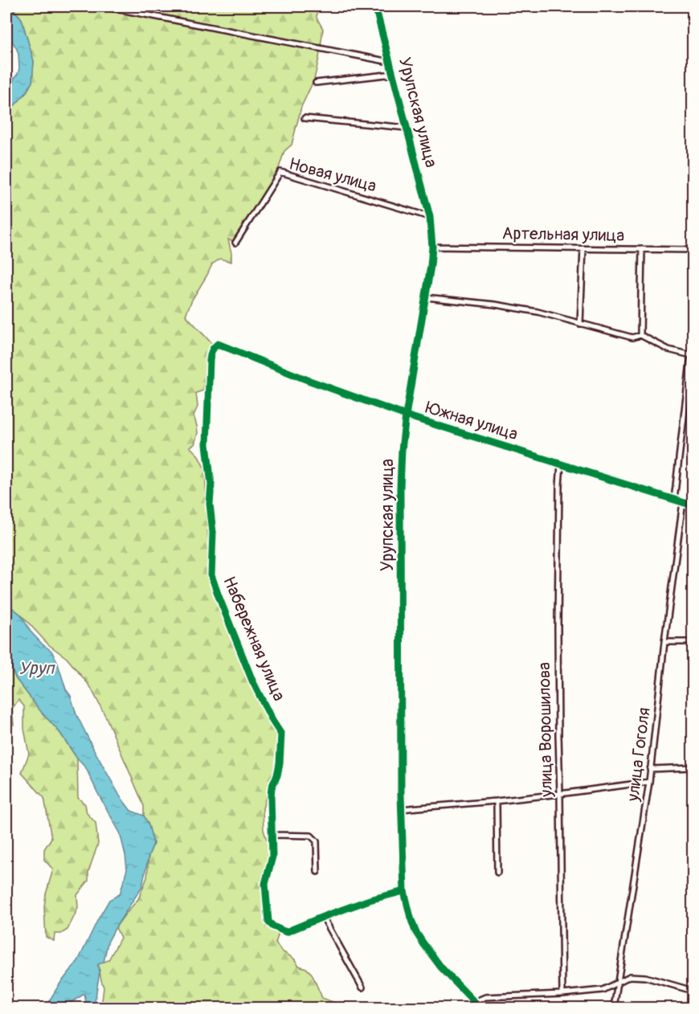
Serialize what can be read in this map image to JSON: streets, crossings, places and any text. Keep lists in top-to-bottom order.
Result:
{
  "streets": {
    "street": [
      "Урупская улица",
      "Новая улица",
      "Артельная улица",
      "Южная улица",
      "Набережная улица",
      "улица Ворошилова",
      "улица Гоголя"
    ]
  },
  "crossings": [
    ["Урупская улица", "Новая улица"],
    ["Урупская улица", "Артельная улица"],
    ["Урупская улица", "Южная улица"],
    ["Южная улица", "Набережная улица"],
    ["Южная улица", "улица Ворошилова"],
    ["Южная улица", "улица Гоголя"]
  ],
  "water": ["Уруп"]
}
